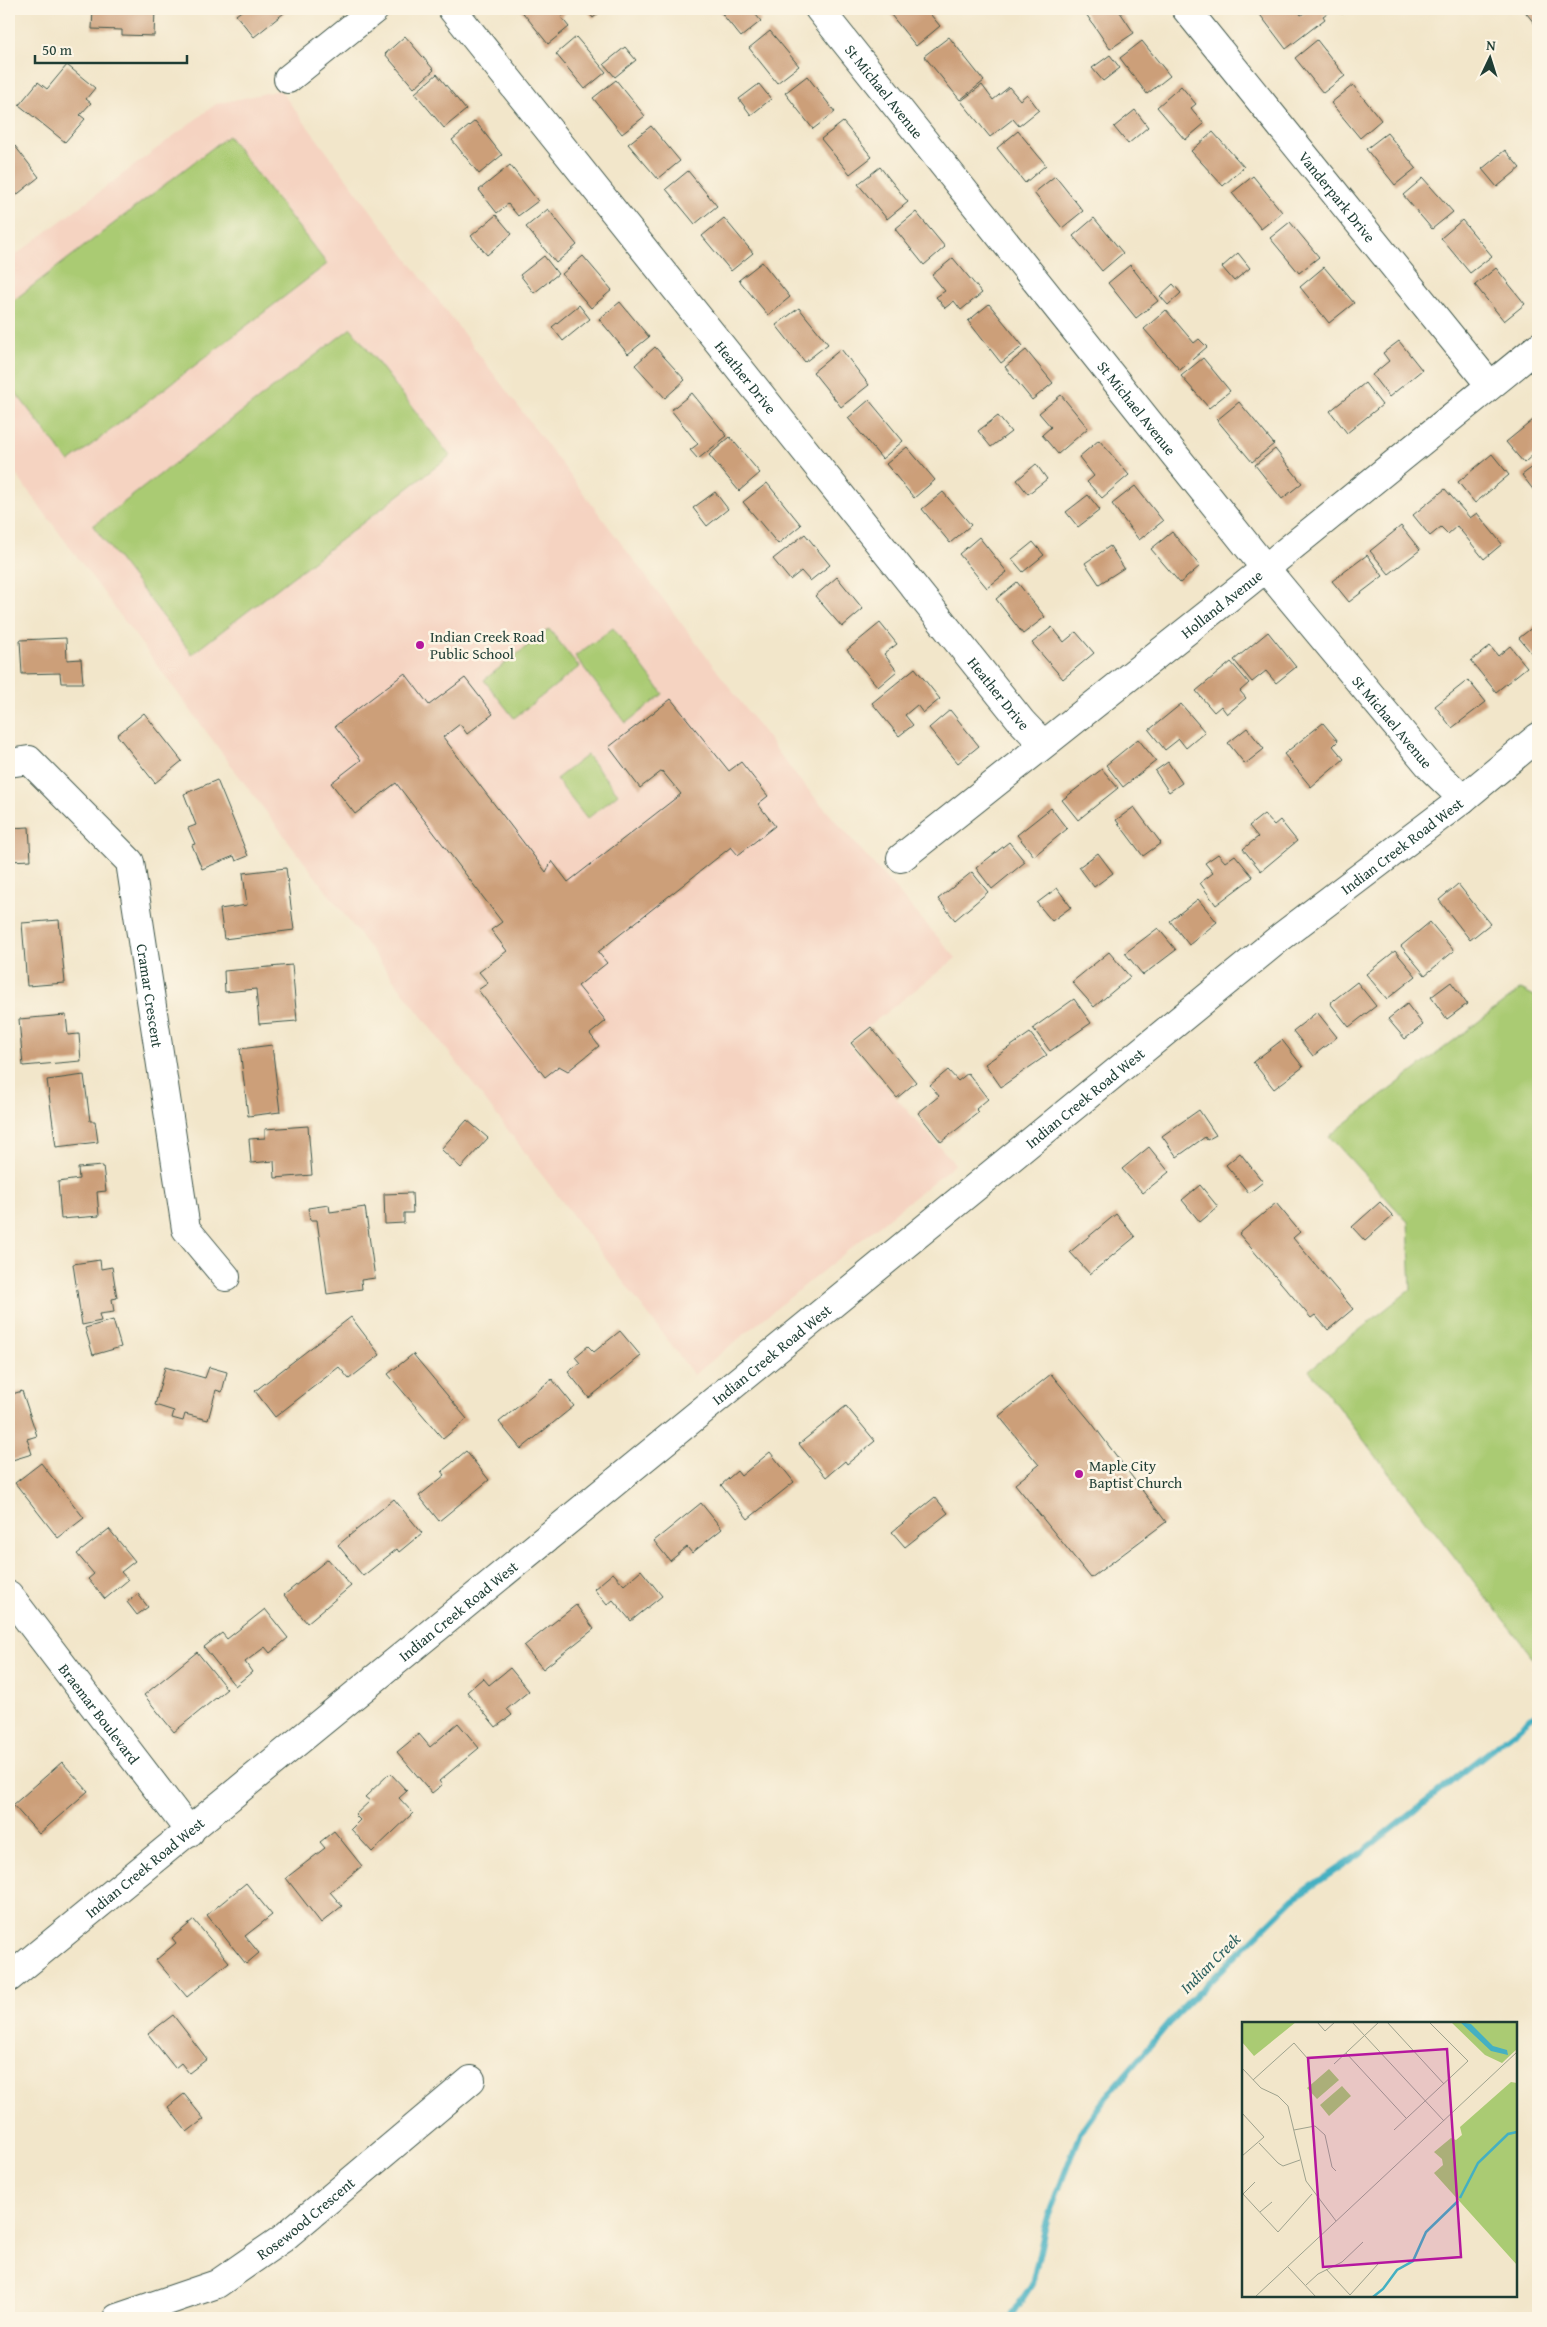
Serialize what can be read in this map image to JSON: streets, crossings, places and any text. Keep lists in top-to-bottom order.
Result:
{
  "streets": {
    "street": [
      "St Michael Avenue",
      "Vanderpark Drive",
      "Heather Drive",
      "Holland Avenue",
      "Indian Creek Road West",
      "Cramar Crescent",
      "Braemar Boulevard",
      "Rosewood Crescent"
    ]
  },
  "crossings": [
    ["St Michael Avenue", "Holland Avenue"],
    ["St Michael Avenue", "Indian Creek Road West"],
    ["Vanderpark Drive", "Holland Avenue"],
    ["Heather Drive", "Holland Avenue"],
    ["Indian Creek Road West", "Braemar Boulevard"]
  ],
  "water": ["Indian Creek"],
  "places": ["Indian Creek Road Public School", "Maple City Baptist Church"],
  "scale_bar": "50 m",
  "north": "top"
}
